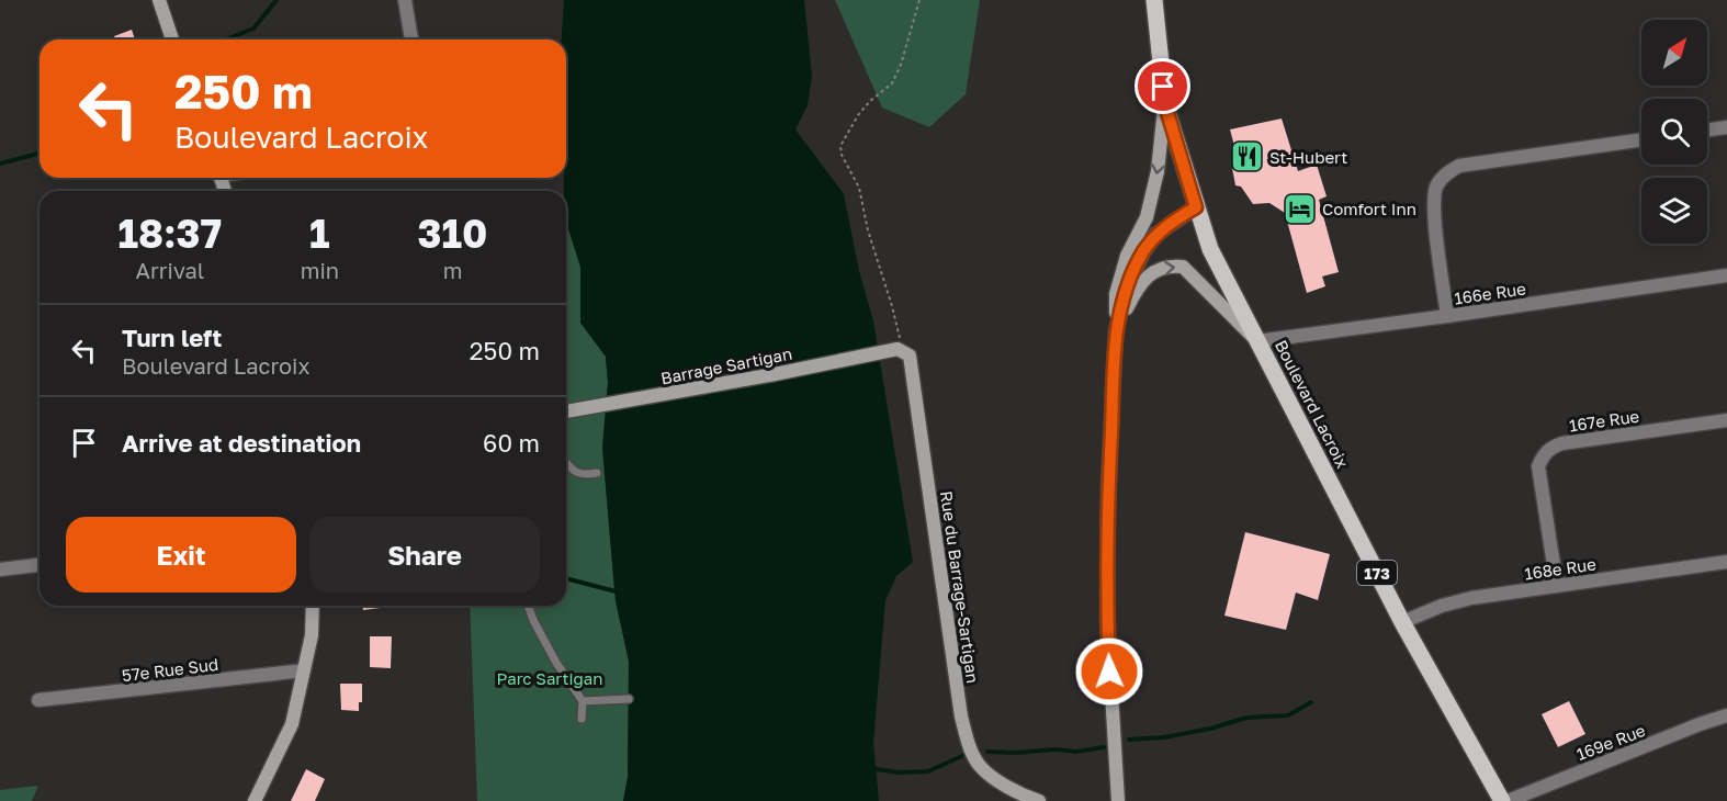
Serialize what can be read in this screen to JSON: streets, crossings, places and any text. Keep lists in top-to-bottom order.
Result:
{
  "streets": {
    "main road": [
      "Barrage Sartigan",
      "Boulevard Lacroix",
      "173",
      "Rue du Barrage-Sartigan"
    ],
    "street": [
      "166e Rue",
      "167e Rue",
      "168e Rue",
      "57e Rue Sud",
      "169e Rue"
    ]
  },
  "crossings": [
    ["166e Rue", "Boulevard Lacroix"],
    ["Barrage Sartigan", "Rue du Barrage-Sartigan"],
    ["Boulevard Lacroix", "168e Rue"],
    ["167e Rue", "168e Rue"]
  ],
  "parks": ["Parc Sartigan"],
  "places": {
    "restaurant": ["St-Hubert"],
    "hotel": ["Comfort Inn"]
  },
  "north": "top right",
  "page": {
    "turn": ["250 m", "Boulevard Lacroix"],
    "eta": [
      "18:37",
      "Arrival",
      "1",
      "min",
      "310",
      "m"
    ],
    "list": [
      {
        "name": "Turn left",
        "note": "Boulevard Lacroix",
        "value": "250 m"
      },
      {
        "name": "Arrive at destination",
        "value": "60 m"
      }
    ],
    "buttons": ["Exit", "Share"]
  }
}
